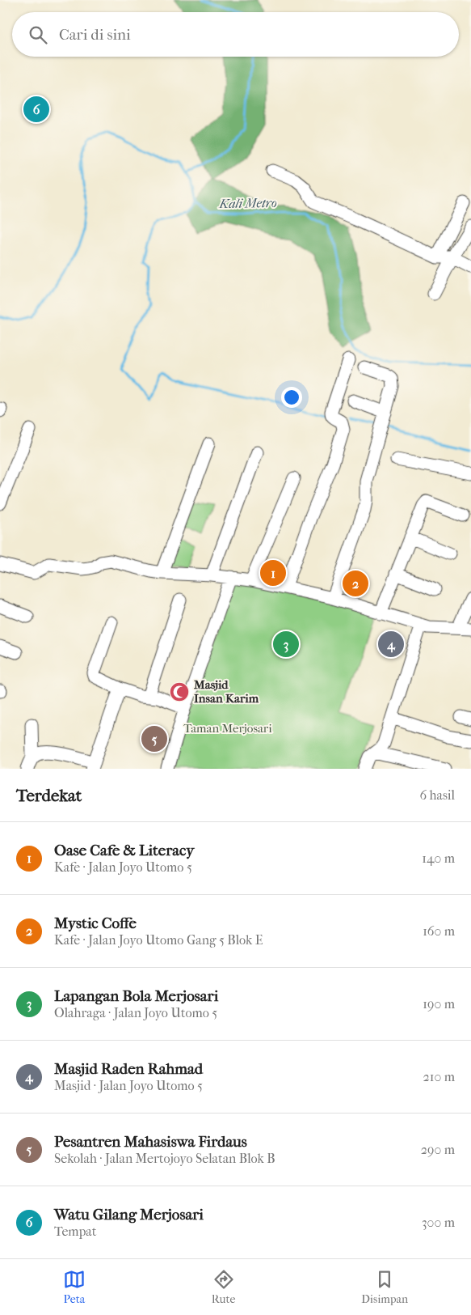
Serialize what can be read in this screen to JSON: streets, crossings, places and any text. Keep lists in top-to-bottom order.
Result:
{
  "water": ["Kali Metro"],
  "parks": ["Taman Merjosari"],
  "places": {
    "mosque": ["Masjid Insan Karim"]
  },
  "page": {
    "search": "Cari di sini",
    "pins": [
      "6",
      "1",
      "2",
      "3",
      "4",
      "5"
    ],
    "heading": ["Terdekat", "6 hasil"],
    "list": [
      {
        "mark": "1",
        "name": "Oase Cafe & Literacy",
        "note": "Kafe · Jalan Joyo Utomo 5",
        "value": "140 m"
      },
      {
        "mark": "2",
        "name": "Mystic Coffe",
        "note": "Kafe · Jalan Joyo Utomo Gang 5 Blok E",
        "value": "160 m"
      },
      {
        "mark": "3",
        "name": "Lapangan Bola Merjosari",
        "note": "Olahraga · Jalan Joyo Utomo 5",
        "value": "190 m"
      },
      {
        "mark": "4",
        "name": "Masjid Raden Rahmad",
        "note": "Masjid · Jalan Joyo Utomo 5",
        "value": "210 m"
      },
      {
        "mark": "5",
        "name": "Pesantren Mahasiswa Firdaus",
        "note": "Sekolah · Jalan Mertojoyo Selatan Blok B",
        "value": "290 m"
      },
      {
        "mark": "6",
        "name": "Watu Gilang Merjosari",
        "note": "Tempat",
        "value": "300 m"
      }
    ],
    "nav": ["Peta", "Rute", "Disimpan"]
  }
}
